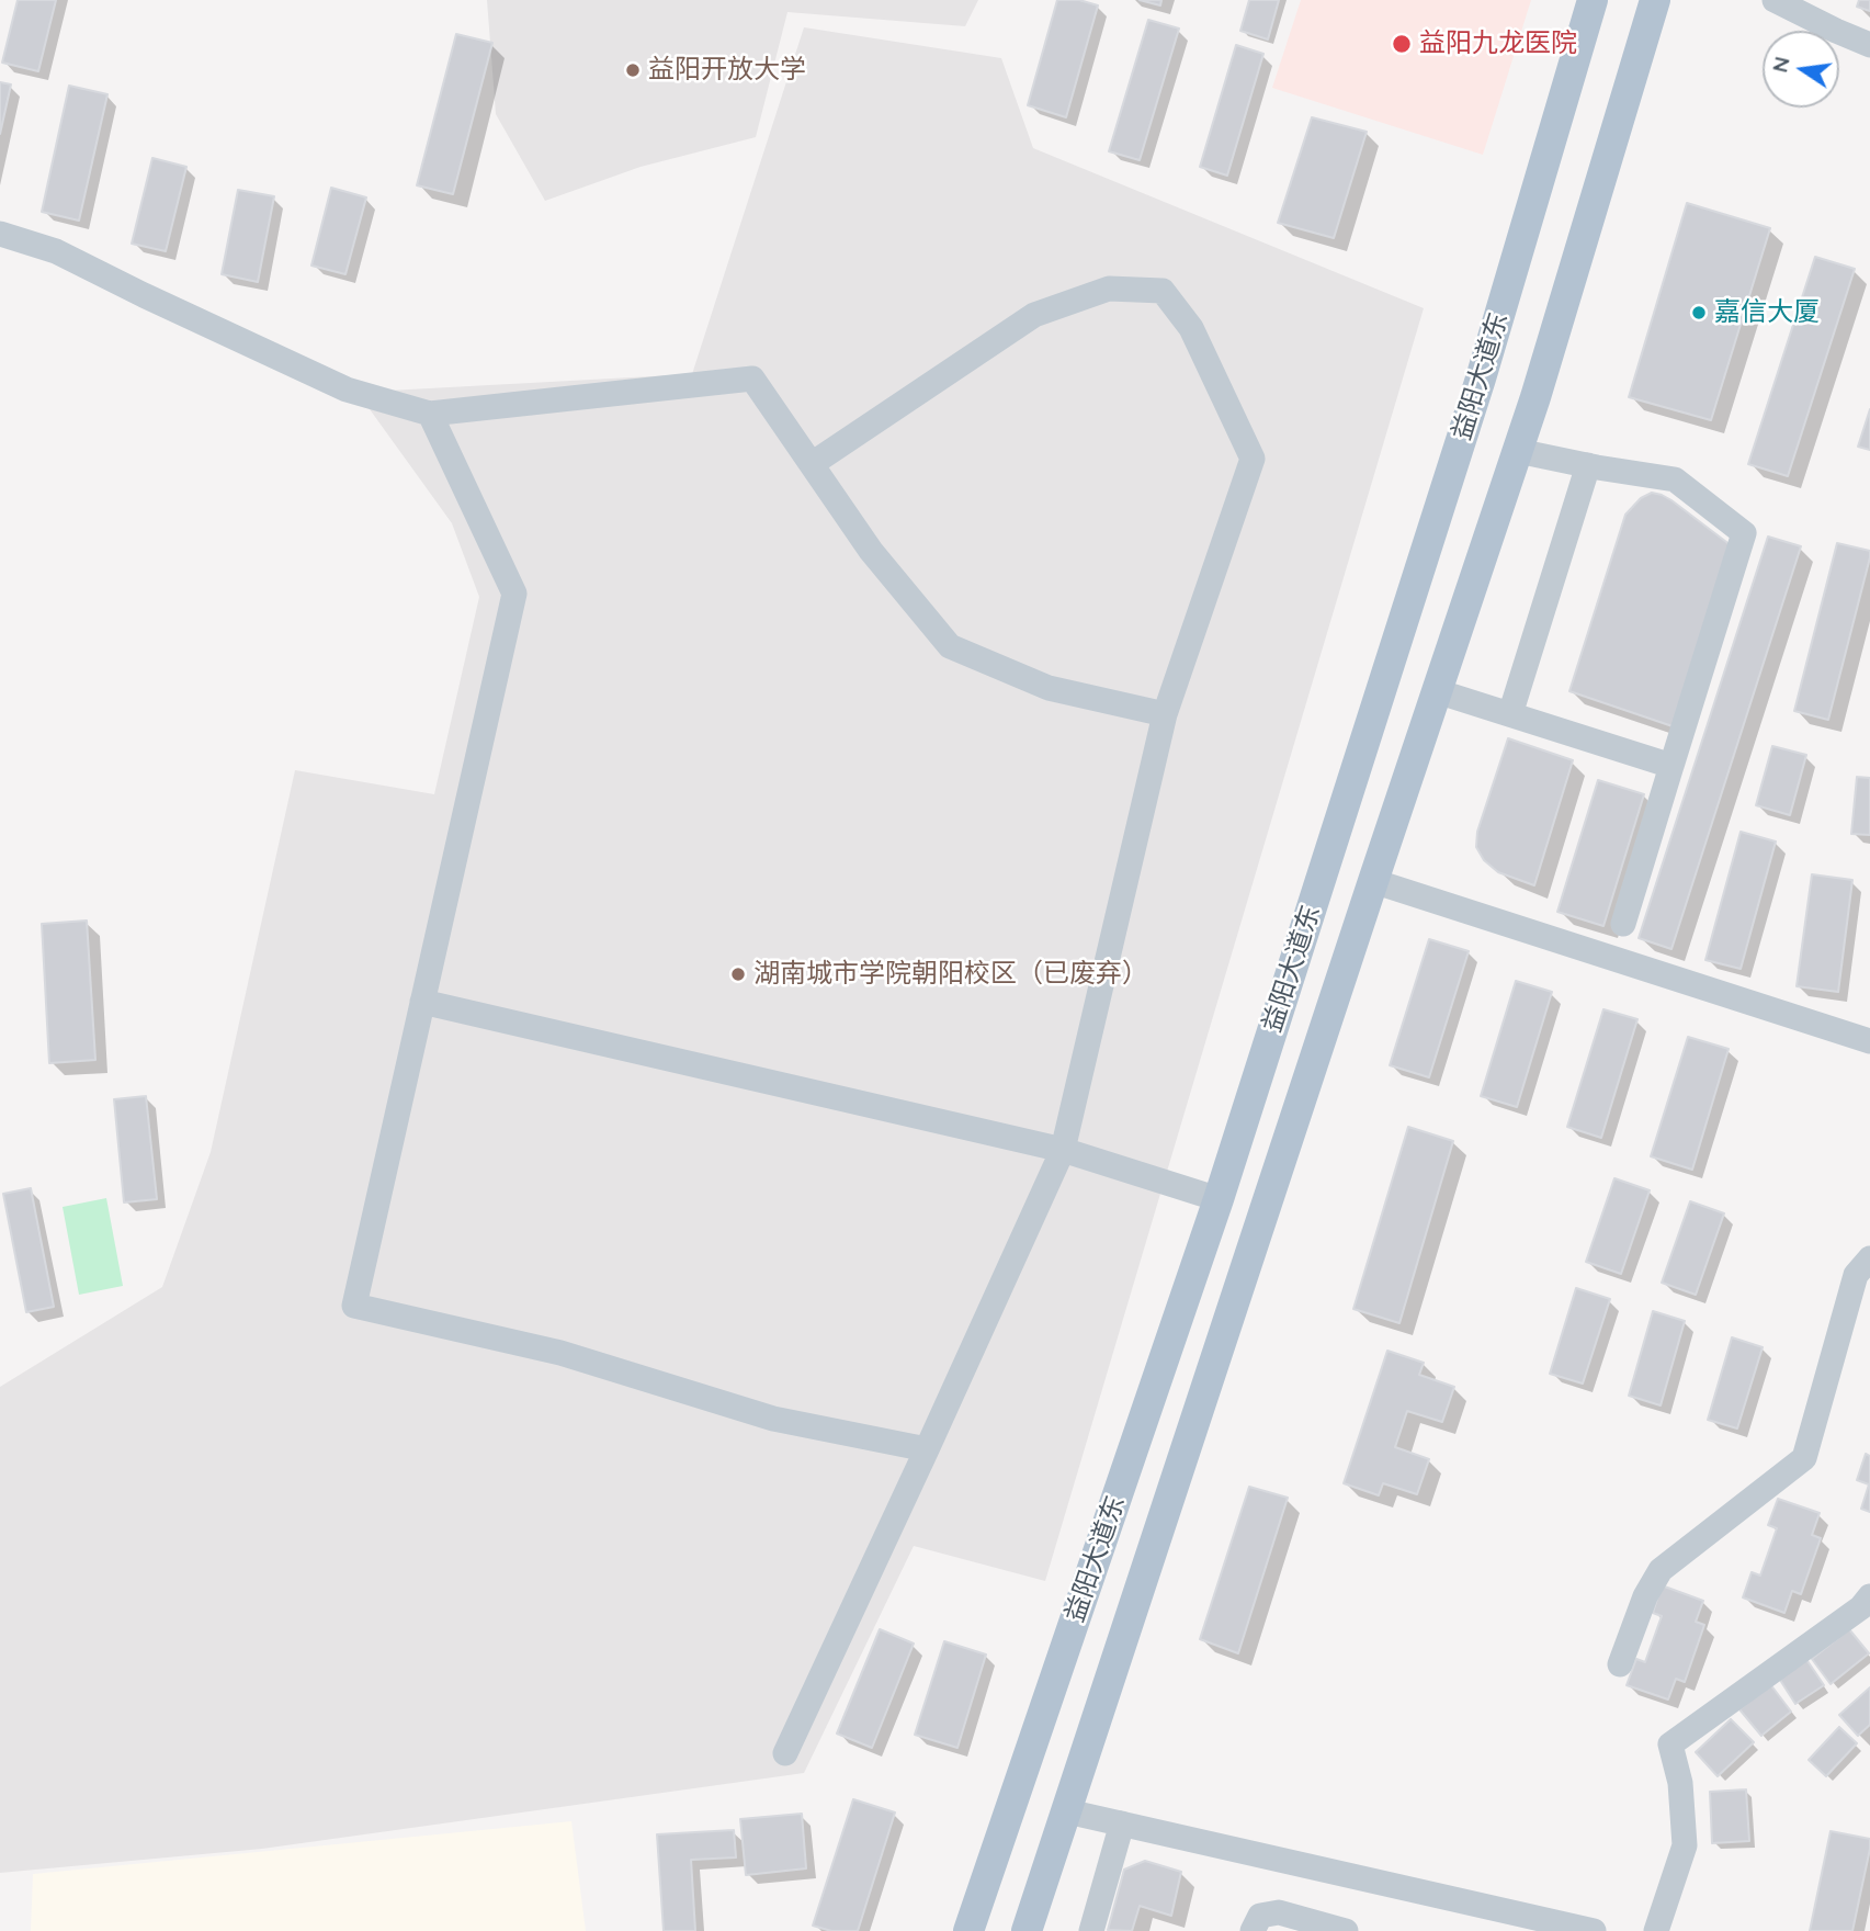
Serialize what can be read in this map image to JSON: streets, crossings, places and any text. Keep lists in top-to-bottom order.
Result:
{
  "streets": {
    "main road": ["益阳大道东"]
  },
  "places": [
    "益阳九龙医院",
    "益阳开放大学",
    "嘉信大厦",
    "湖南城市学院朝阳校区（已废弃）"
  ],
  "north": "left"
}
